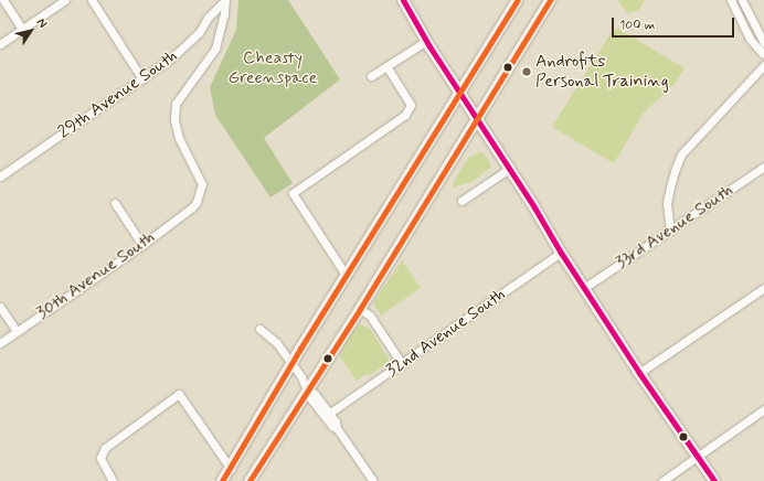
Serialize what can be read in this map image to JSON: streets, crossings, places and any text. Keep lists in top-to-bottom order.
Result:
{
  "streets": {
    "street": [
      "29th Avenue South",
      "33rd Avenue South",
      "30th Avenue South",
      "32nd Avenue South"
    ]
  },
  "crossings": [
    ["29th Avenue South", "30th Avenue South"]
  ],
  "parks": ["Cheasty Greenspace"],
  "places": ["Androfits Personal Training"],
  "scale_bar": "100 m",
  "north": "top right"
}
